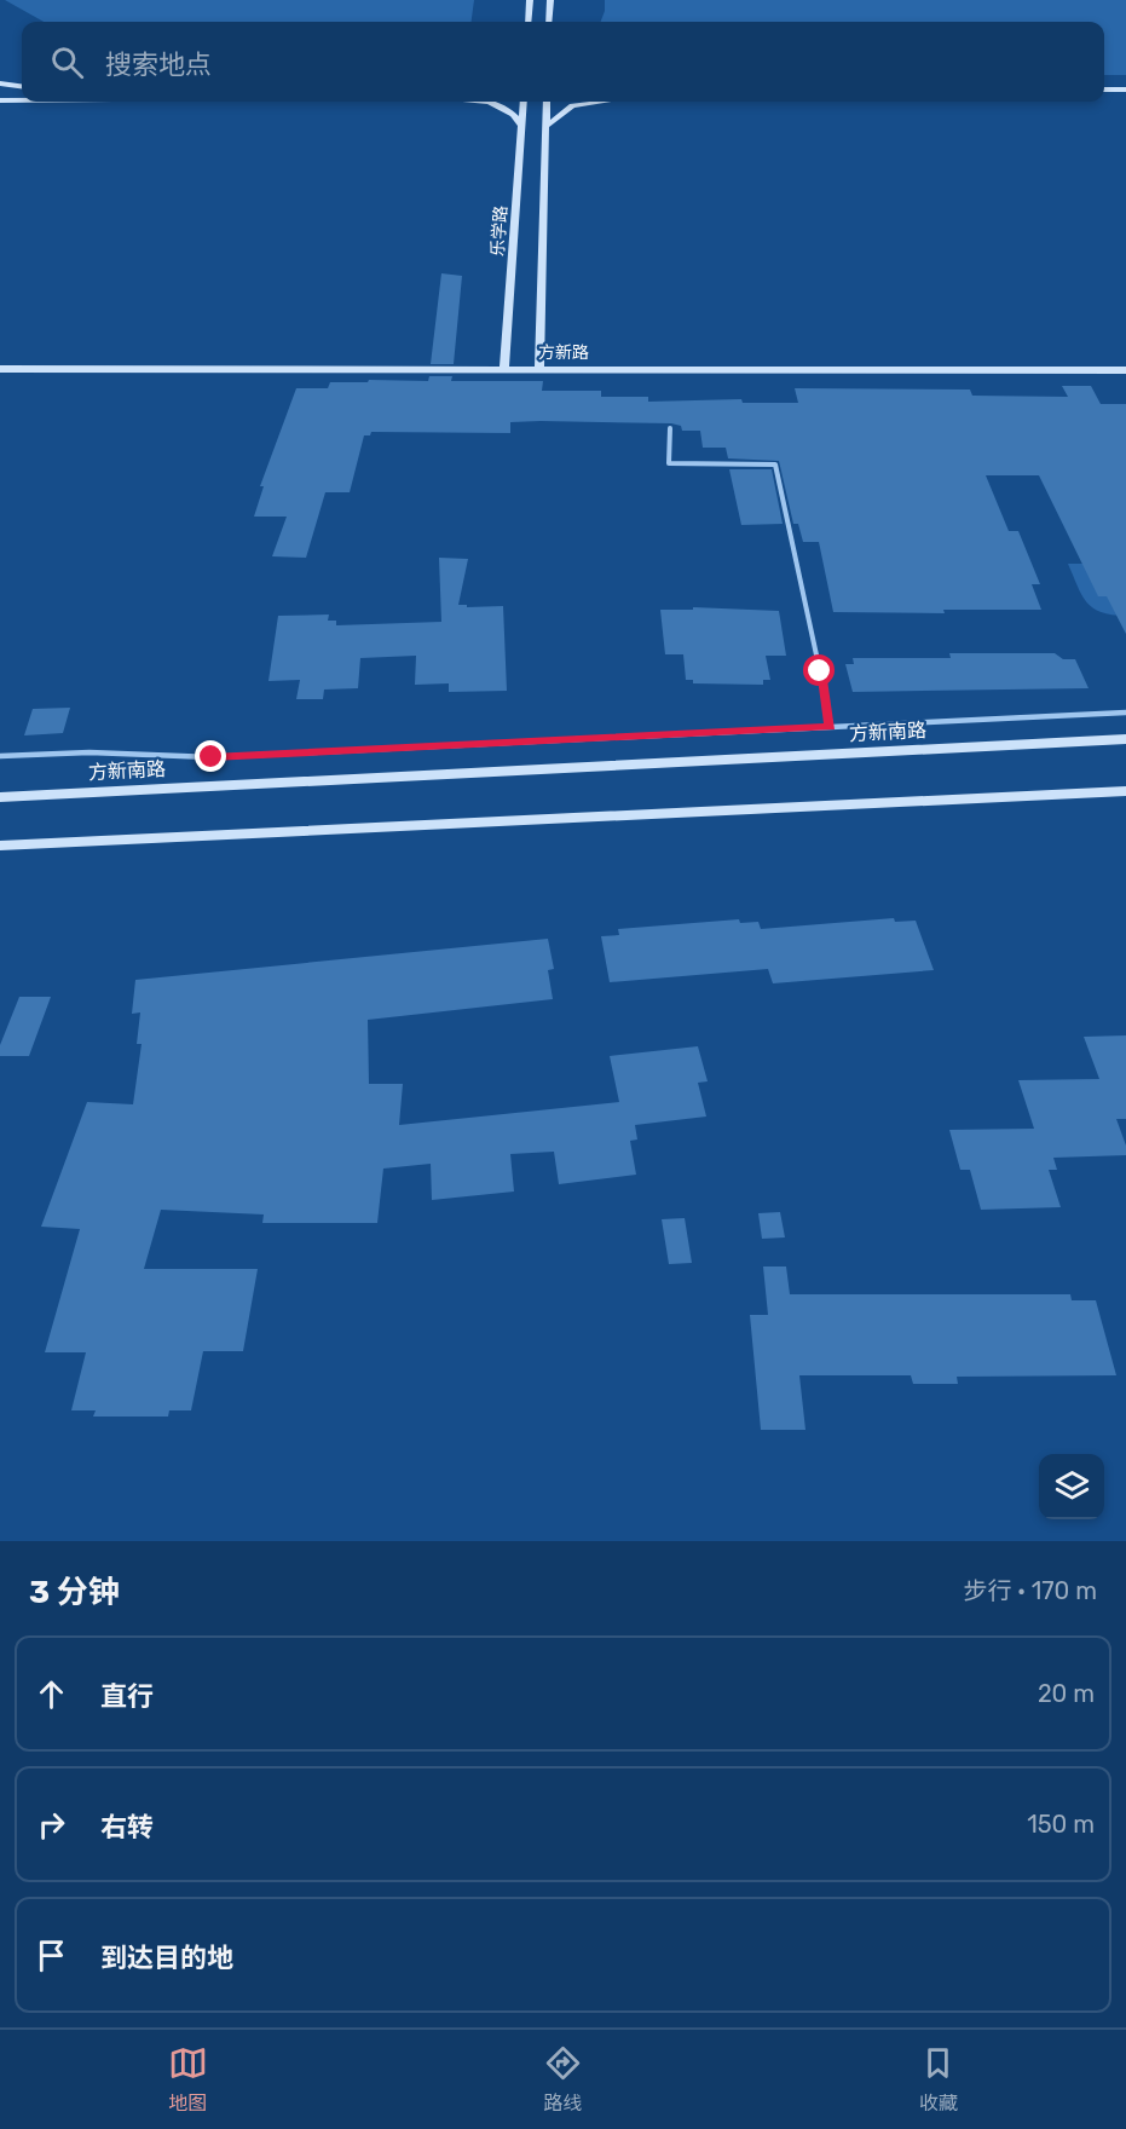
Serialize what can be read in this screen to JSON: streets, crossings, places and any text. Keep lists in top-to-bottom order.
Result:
{
  "streets": {
    "street": ["乐学路", "方新路", "方新南路"]
  },
  "crossings": [
    ["乐学路", "方新路"]
  ],
  "page": {
    "search": "搜索地点",
    "heading": ["3 分钟", "步行 · 170 m"],
    "list": [
      ["直行", "20 m"],
      ["右转", "150 m"],
      "到达目的地"
    ],
    "nav": ["地图", "路线", "收藏"]
  }
}
